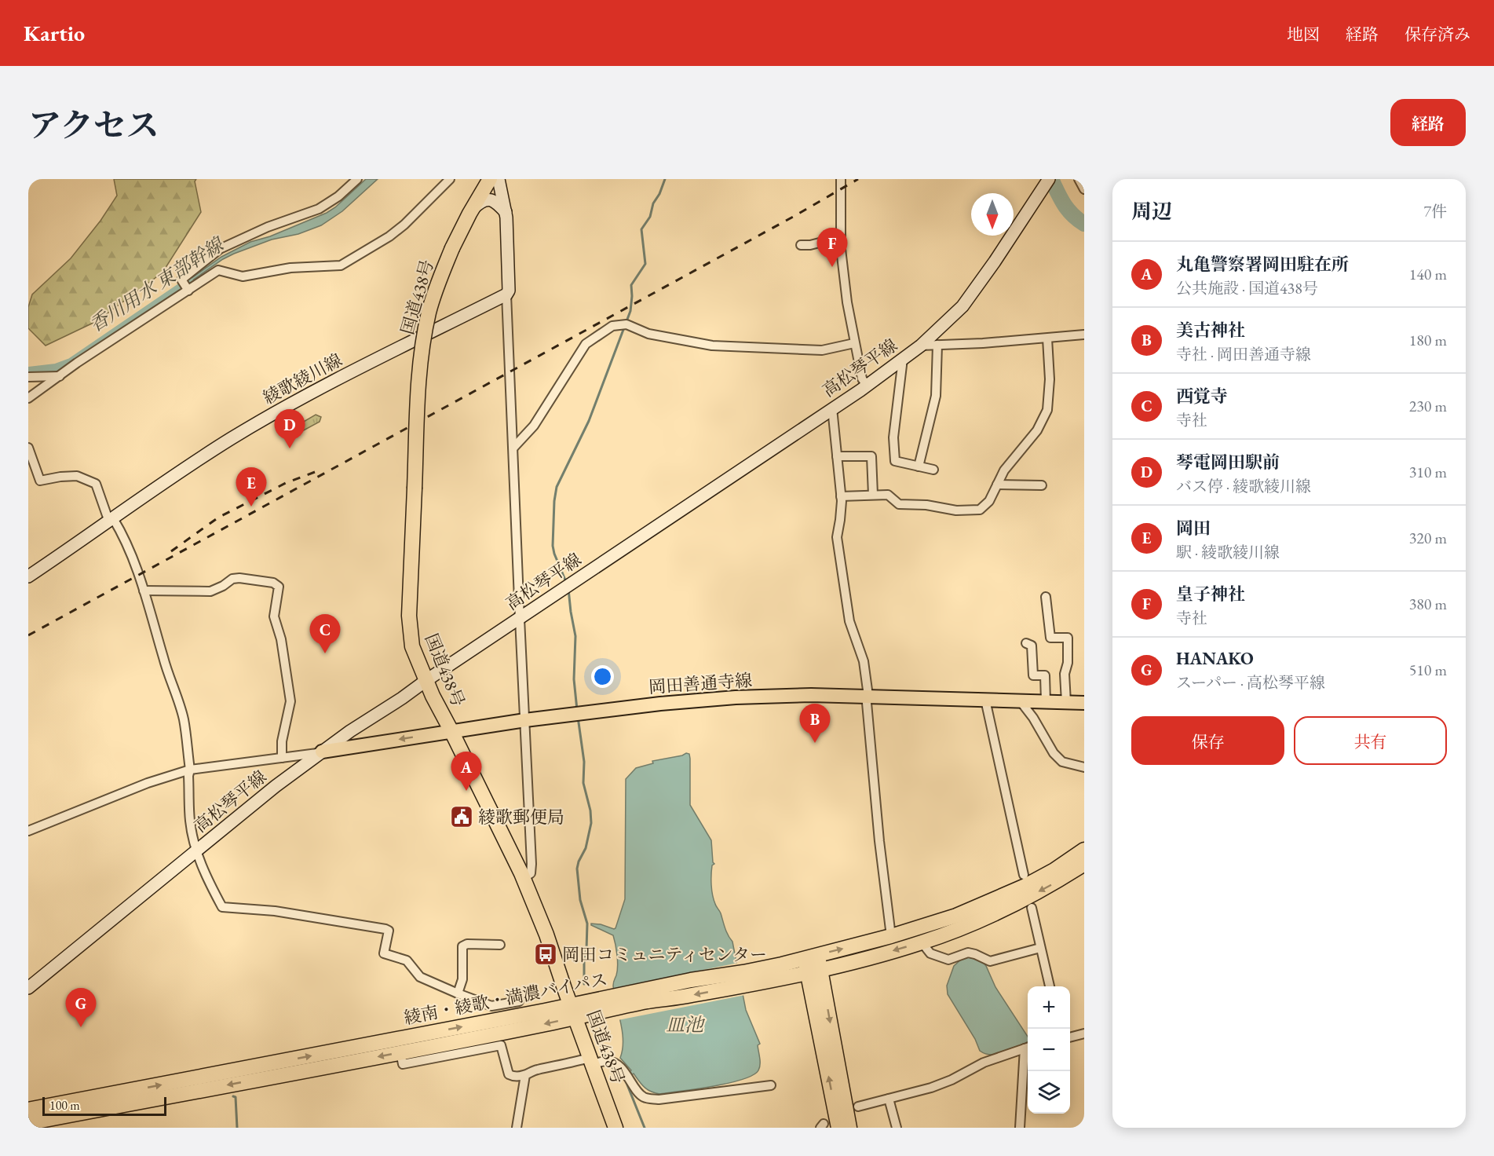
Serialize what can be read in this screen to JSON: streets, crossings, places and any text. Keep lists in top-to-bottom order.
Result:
{
  "streets": {
    "highway": ["国道438号", "綾南・綾歌・満濃バイパス"],
    "main road": ["高松琴平線", "綾歌綾川線", "岡田善通寺線"]
  },
  "crossings": [
    ["国道438号", "高松琴平線"],
    ["国道438号", "岡田善通寺線"],
    ["国道438号", "綾南・綾歌・満濃バイパス"],
    ["高松琴平線", "岡田善通寺線"]
  ],
  "water": ["香川用水 東部幹線", "皿池"],
  "places": {
    "public building": ["綾歌郵便局"],
    "bus stop": ["岡田コミュニティセンター"]
  },
  "scale_bar": "100 m",
  "north": "bottom",
  "page": {
    "header": "Kartio",
    "nav": ["地図", "経路", "保存済み"],
    "title": "アクセス",
    "buttons": [
      "経路",
      ["保存", "共有"]
    ],
    "heading": ["周辺", "7件"],
    "pins": [
      "F",
      "D",
      "E",
      "C",
      "B",
      "A",
      "G"
    ],
    "list": [
      {
        "mark": "A",
        "name": "丸亀警察署岡田駐在所",
        "note": "公共施設 · 国道438号",
        "value": "140 m"
      },
      {
        "mark": "B",
        "name": "美古神社",
        "note": "寺社 · 岡田善通寺線",
        "value": "180 m"
      },
      {
        "mark": "C",
        "name": "西覚寺",
        "note": "寺社",
        "value": "230 m"
      },
      {
        "mark": "D",
        "name": "琴電岡田駅前",
        "note": "バス停 · 綾歌綾川線",
        "value": "310 m"
      },
      {
        "mark": "E",
        "name": "岡田",
        "note": "駅 · 綾歌綾川線",
        "value": "320 m"
      },
      {
        "mark": "F",
        "name": "皇子神社",
        "note": "寺社",
        "value": "380 m"
      },
      {
        "mark": "G",
        "name": "HANAKO",
        "note": "スーパー · 高松琴平線",
        "value": "510 m"
      }
    ],
    "map_buttons": ["+", "−"],
    "scale": "100 m"
  }
}
